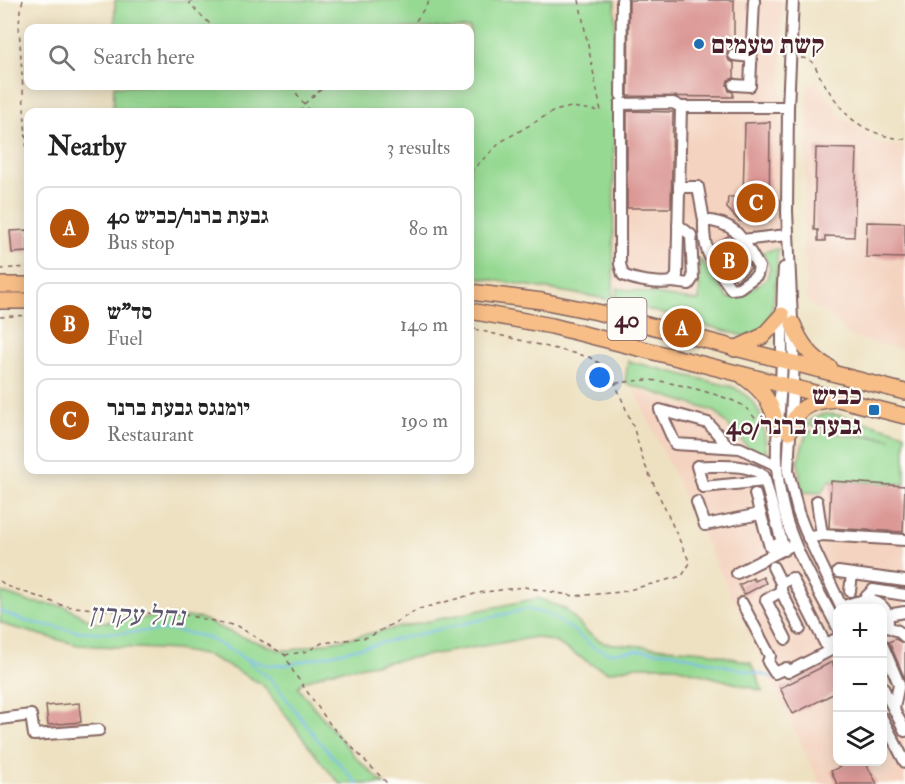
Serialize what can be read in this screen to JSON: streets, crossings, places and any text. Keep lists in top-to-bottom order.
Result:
{
  "streets": {
    "highway": ["40"]
  },
  "water": ["נחל עקרון"],
  "places": {
    "other": ["קשת טעמים"],
    "transit": ["כביש 40/גבעת ברנר"]
  },
  "page": {
    "search": "Search here",
    "heading": ["Nearby", "3 results"],
    "pins": ["C", "B", "A"],
    "list": [
      {
        "mark": "A",
        "name": "גבעת ברנר/כביש 40",
        "note": "Bus stop",
        "value": "80 m"
      },
      {
        "mark": "B",
        "name": "סד\"ש",
        "note": "Fuel",
        "value": "140 m"
      },
      {
        "mark": "C",
        "name": "יומנגס גבעת ברנר",
        "note": "Restaurant",
        "value": "190 m"
      }
    ],
    "map_buttons": ["+", "−"]
  }
}
